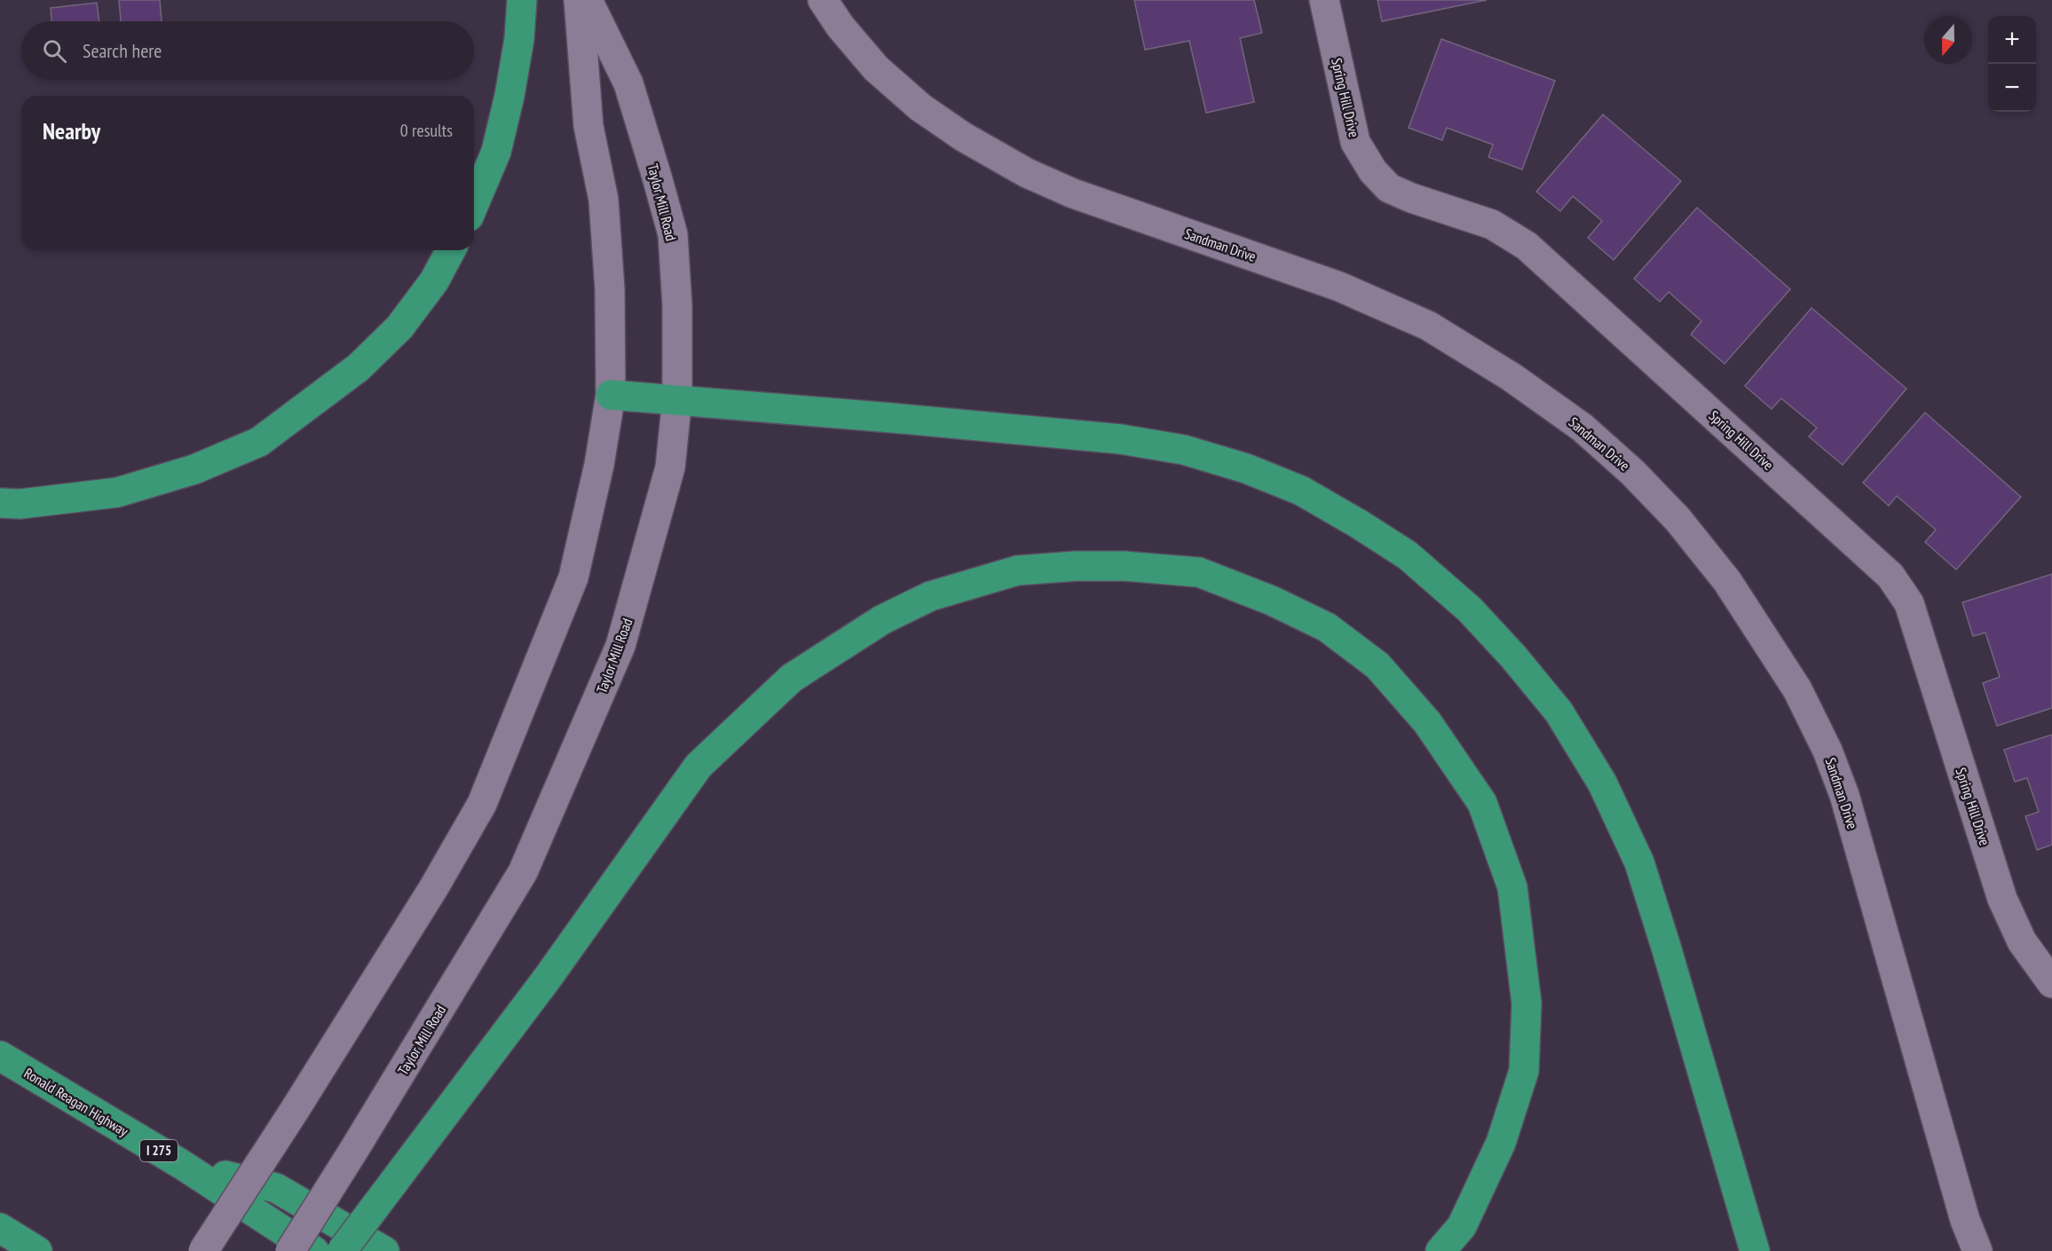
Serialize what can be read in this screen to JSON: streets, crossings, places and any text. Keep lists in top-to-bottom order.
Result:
{
  "streets": {
    "highway": ["Ronald Reagan Highway", "I 275"],
    "street": ["Spring Hill Drive", "Taylor Mill Road", "Sandman Drive"]
  },
  "north": "bottom",
  "page": {
    "map_buttons": ["+", "−"],
    "search": "Search here",
    "heading": ["Nearby", "0 results"]
  }
}
